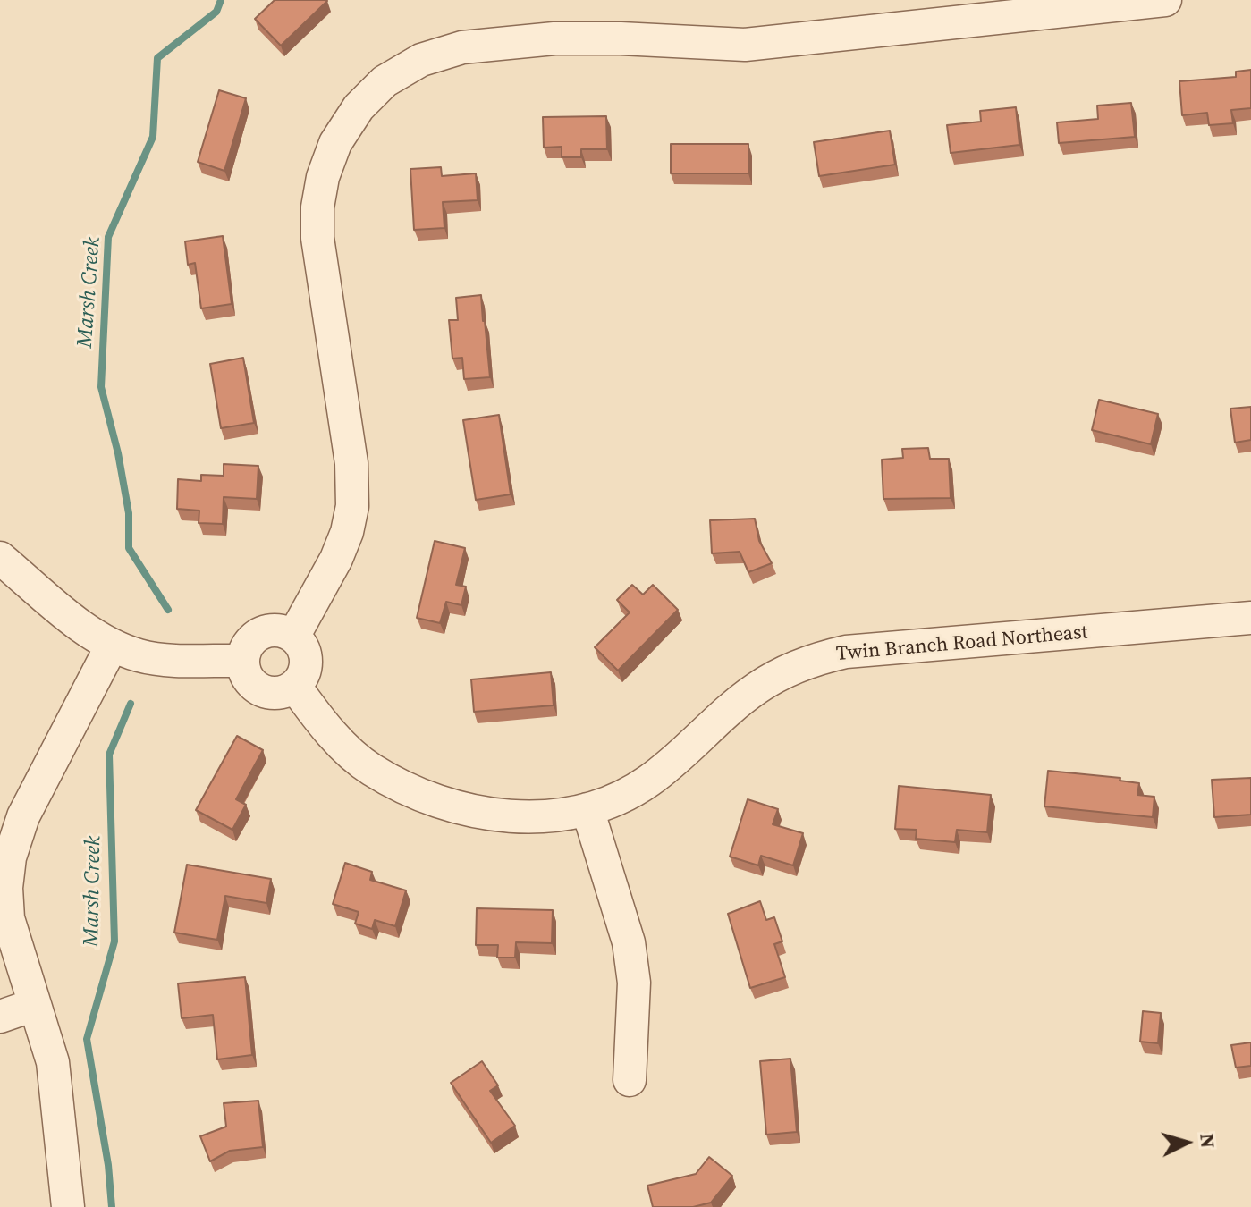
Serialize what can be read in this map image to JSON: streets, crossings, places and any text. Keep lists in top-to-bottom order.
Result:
{
  "streets": {
    "street": ["Twin Branch Road Northeast"]
  },
  "water": ["Marsh Creek"],
  "north": "right"
}
